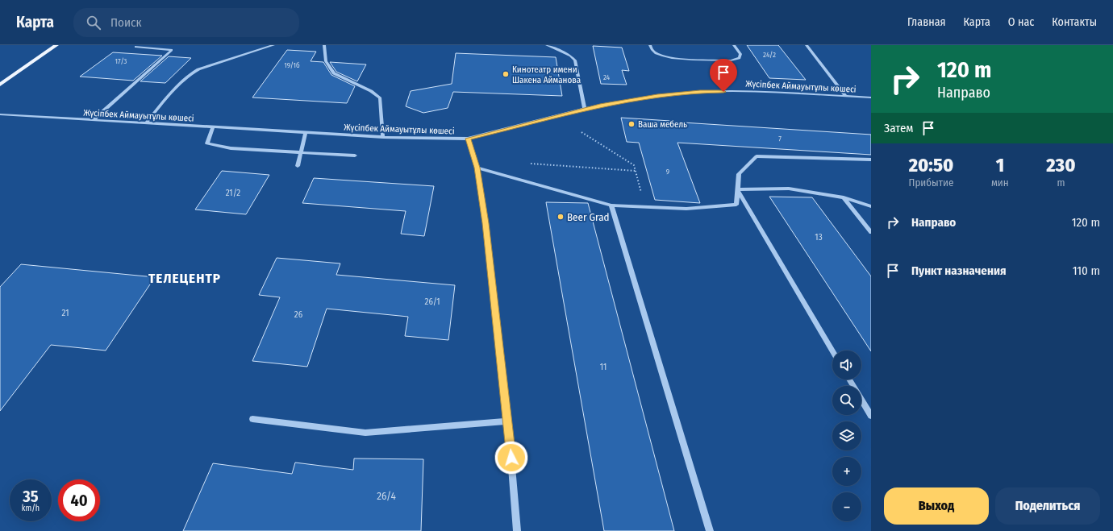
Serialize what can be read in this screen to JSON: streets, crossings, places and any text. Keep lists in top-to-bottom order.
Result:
{
  "streets": {
    "street": ["Жүсіпбек Аймауытұлы көшесі"]
  },
  "districts": ["ТЕЛЕЦЕНТР"],
  "places": ["Кинотеатр имени Шакена Айманова", "Ваша мебель", "Beer Grad"],
  "house_numbers": [
    "24/2",
    "17/3",
    "19/1б",
    "24",
    "7",
    "9",
    "21/2",
    "13",
    "26/1",
    "21",
    "26",
    "11",
    "26/4"
  ],
  "page": {
    "header": "Карта",
    "search": "Поиск",
    "nav": [
      "Главная",
      "Карта",
      "О нас",
      "Контакты"
    ],
    "turn": ["120 m", "Направо"],
    "then": "Затем",
    "eta": [
      "20:50",
      "Прибытие",
      "1",
      "мин",
      "230",
      "m"
    ],
    "list": [
      {
        "name": "Направо",
        "value": "120 m"
      },
      {
        "name": "Пункт назначения",
        "value": "110 m"
      }
    ],
    "map_buttons": ["+", "−"],
    "speed": "35 km/h",
    "limit": "40",
    "buttons": ["Выход", "Поделиться"]
  }
}
